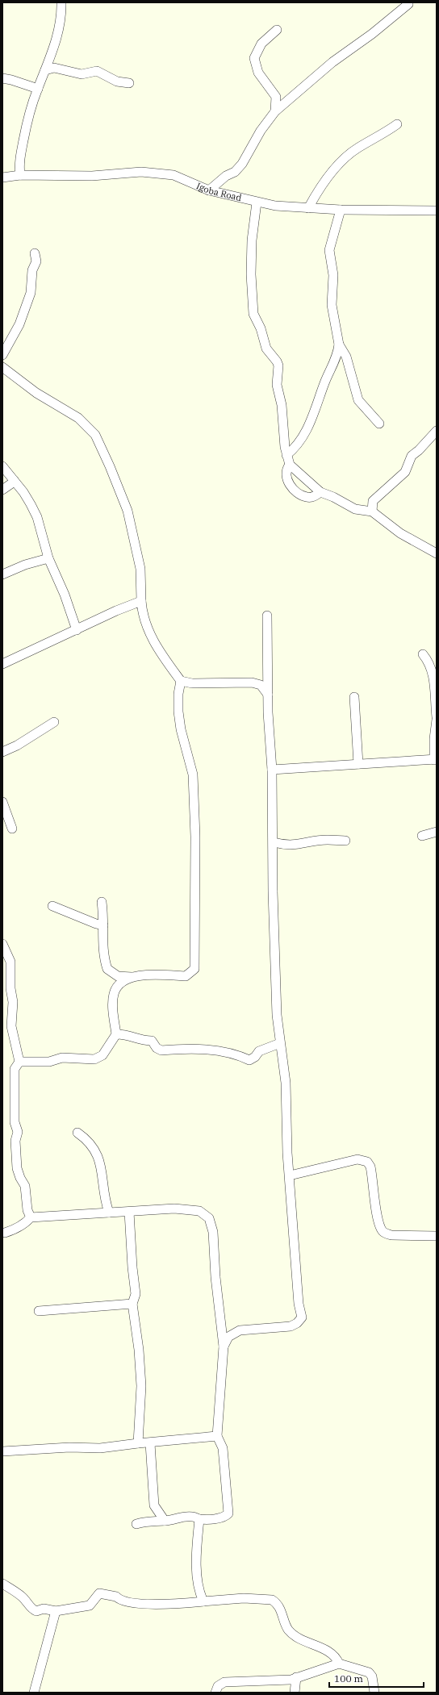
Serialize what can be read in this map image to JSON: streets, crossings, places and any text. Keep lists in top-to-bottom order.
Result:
{
  "streets": {
    "street": ["Igoba Road"]
  },
  "scale_bar": "100 m"
}
